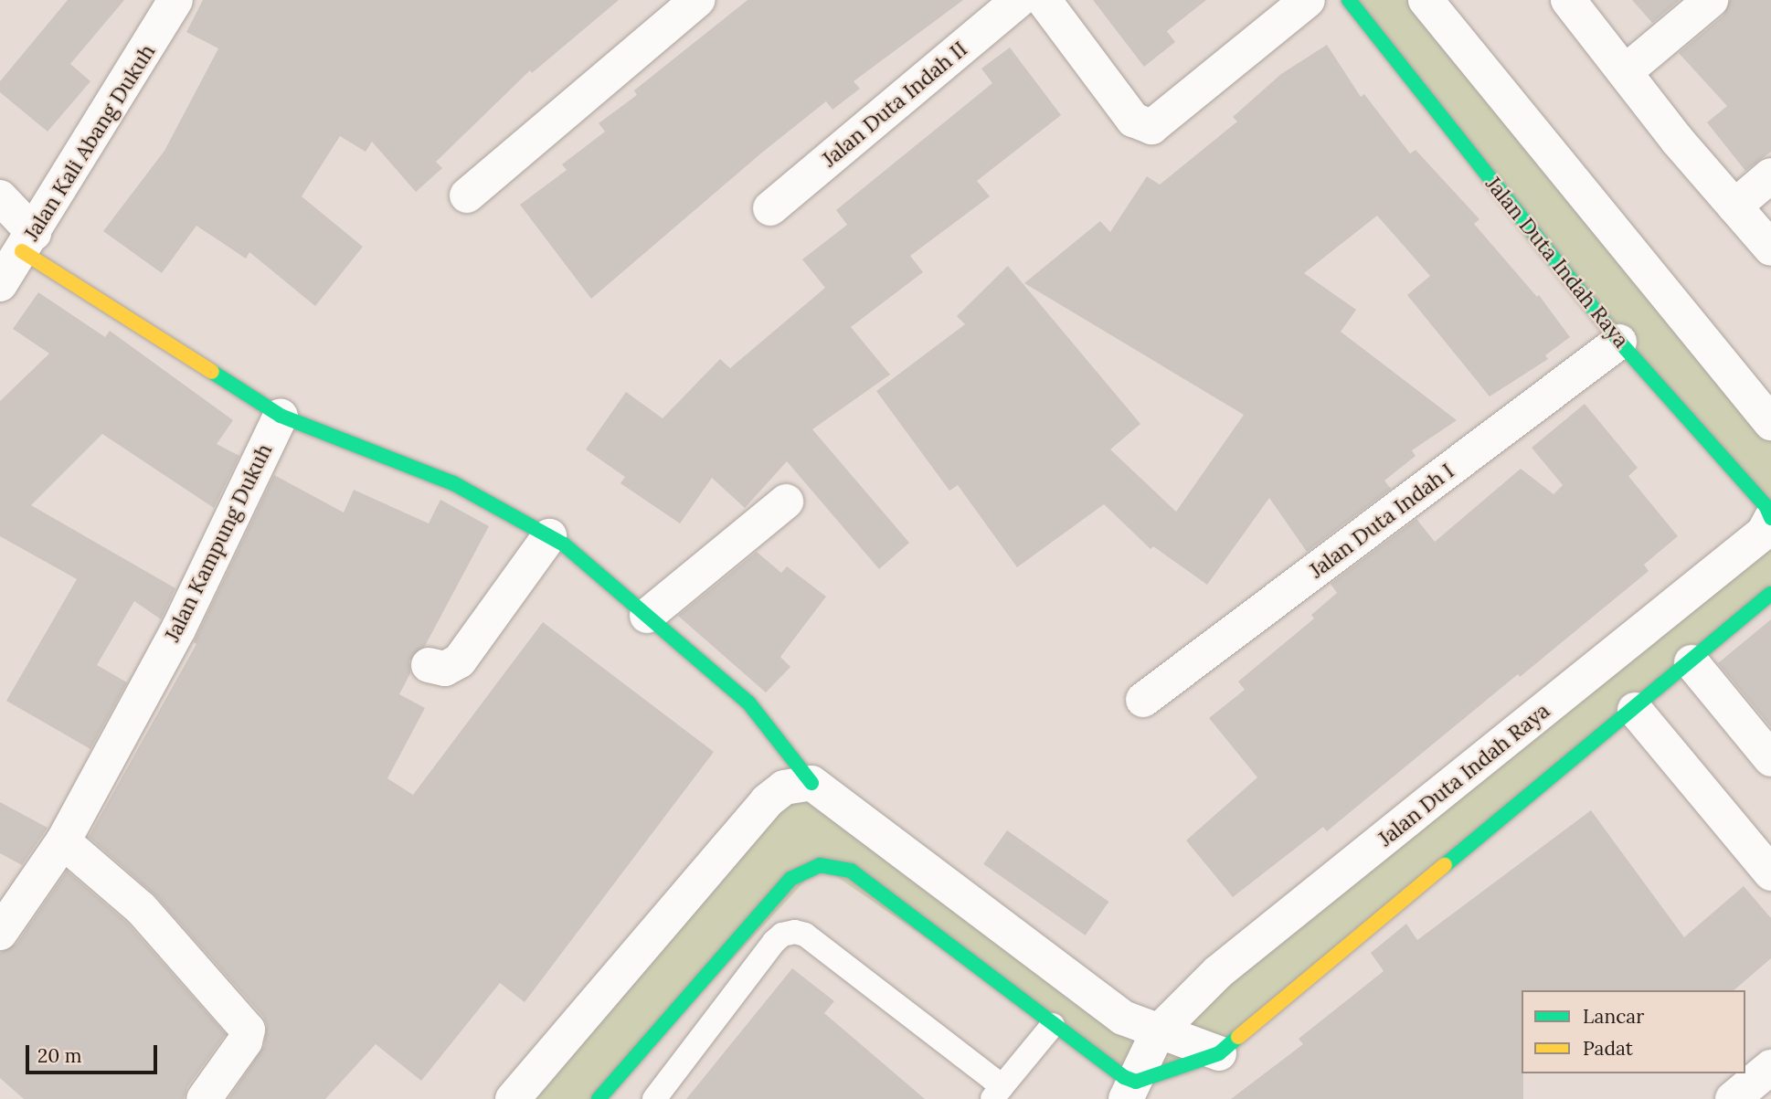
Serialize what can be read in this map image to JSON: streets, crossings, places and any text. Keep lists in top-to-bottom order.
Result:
{
  "streets": {
    "street": [
      "Jalan Duta Indah II",
      "Jalan Kali Abang Dukuh",
      "Jalan Duta Indah Raya",
      "Jalan Duta Indah I",
      "Jalan Kampung Dukuh"
    ]
  },
  "crossings": [
    ["Jalan Duta Indah Raya", "Jalan Duta Indah I"]
  ],
  "legend": ["Lancar", "Padat"],
  "scale_bar": "20 m"
}
